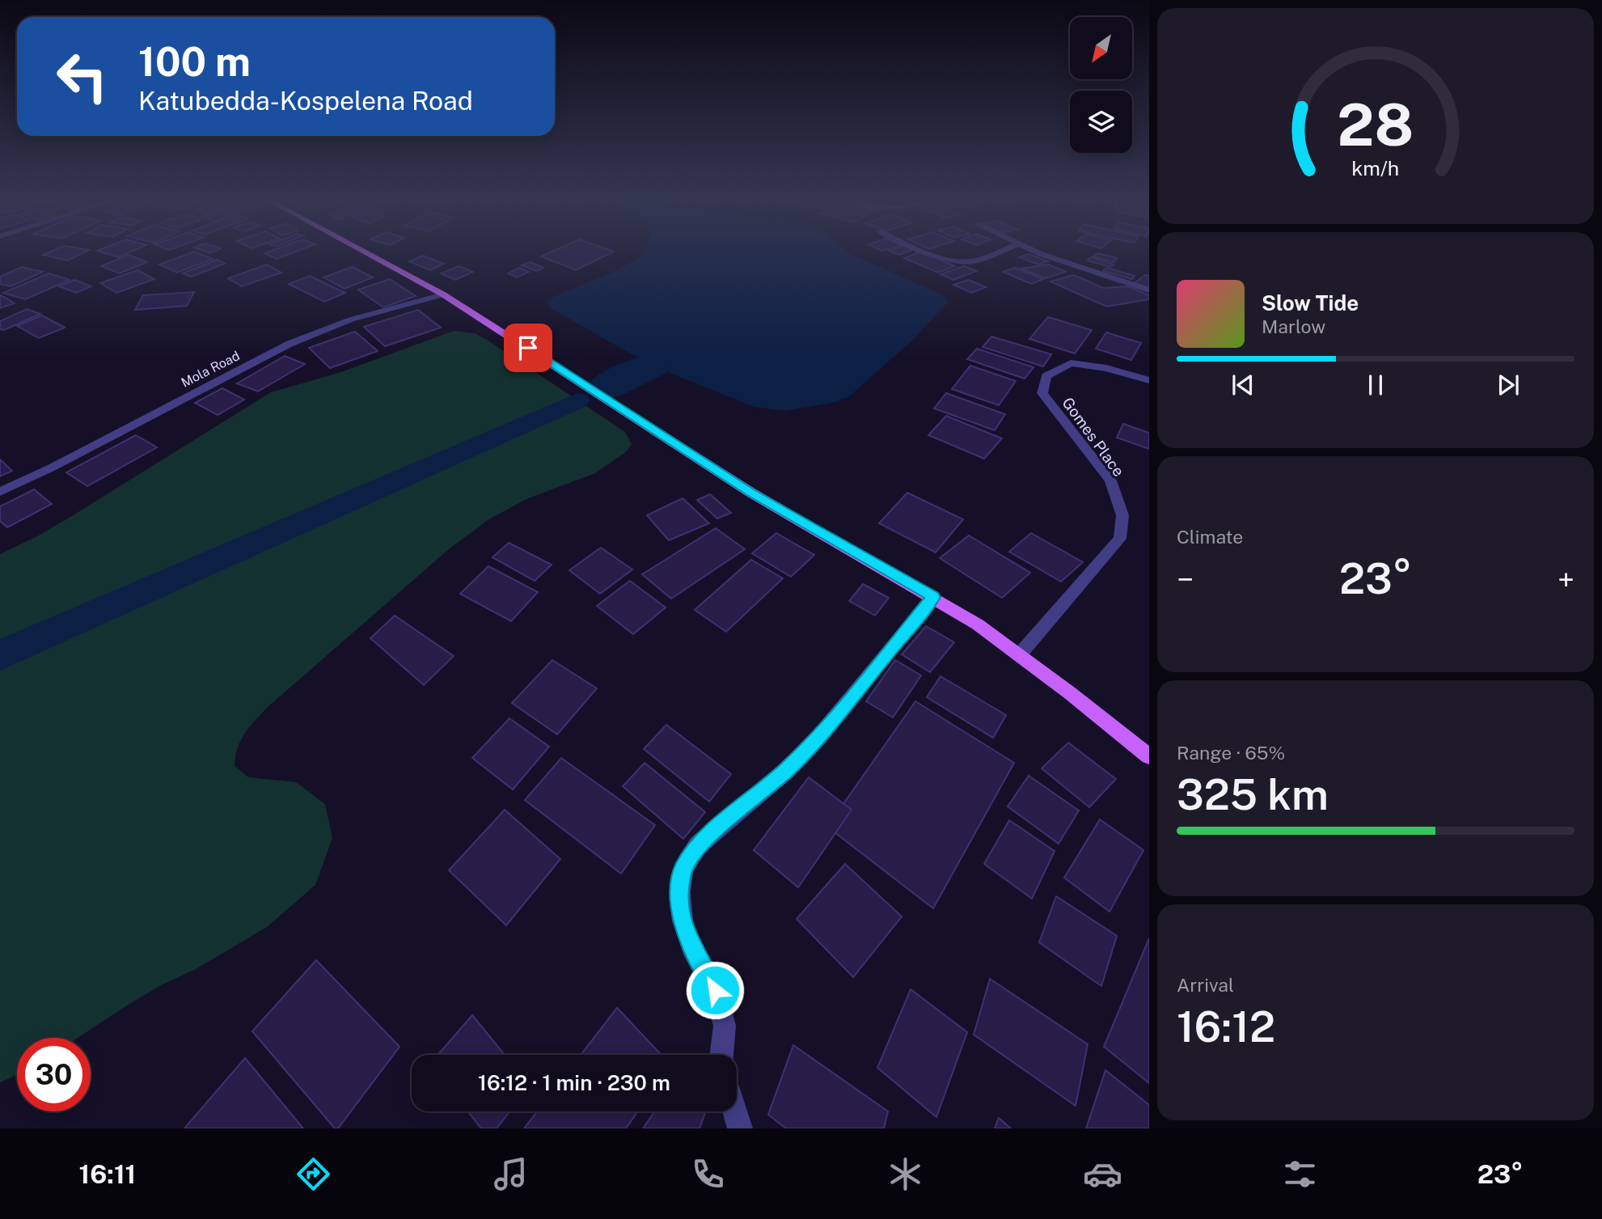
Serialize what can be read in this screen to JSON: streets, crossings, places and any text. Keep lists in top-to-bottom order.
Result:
{
  "streets": {
    "street": ["Mola Road", "Gomes Place"]
  },
  "north": "bottom left",
  "page": {
    "turn": ["100 m", "Katubedda-Kospelena Road"],
    "song": ["Slow Tide", "Marlow"],
    "tile": [
      "Climate",
      ["Range · 65%", "325 km"],
      ["Arrival", "16:12"]
    ],
    "heat": ["−", "23°", "+"],
    "limit": "30",
    "trip": "16:12 · 1 min · 230 m",
    "tabs": ["16:11", "23°"],
    "gauge": ["28", "km/h"]
  }
}
